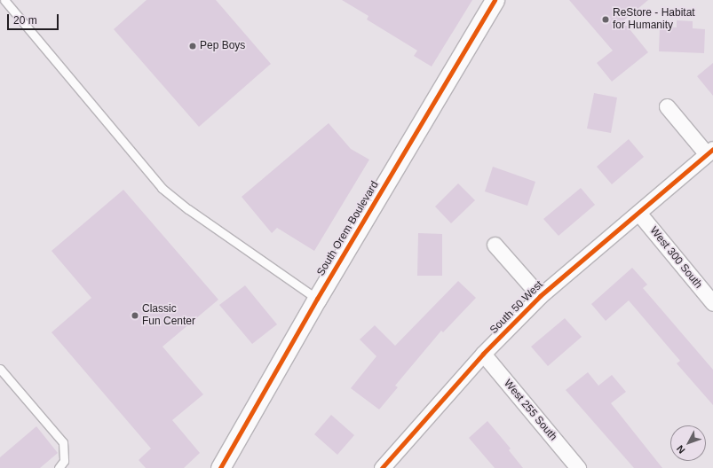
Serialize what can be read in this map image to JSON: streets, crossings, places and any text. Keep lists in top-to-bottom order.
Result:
{
  "streets": {
    "street": [
      "South Orem Boulevard",
      "West 300 South",
      "South 50 West",
      "West 255 South"
    ]
  },
  "crossings": [
    ["West 300 South", "South 50 West"],
    ["South 50 West", "West 255 South"]
  ],
  "places": ["ReStore - Habitat for Humanity", "Pep Boys", "Classic Fun Center"],
  "scale_bar": "20 m",
  "north": "bottom left"
}
